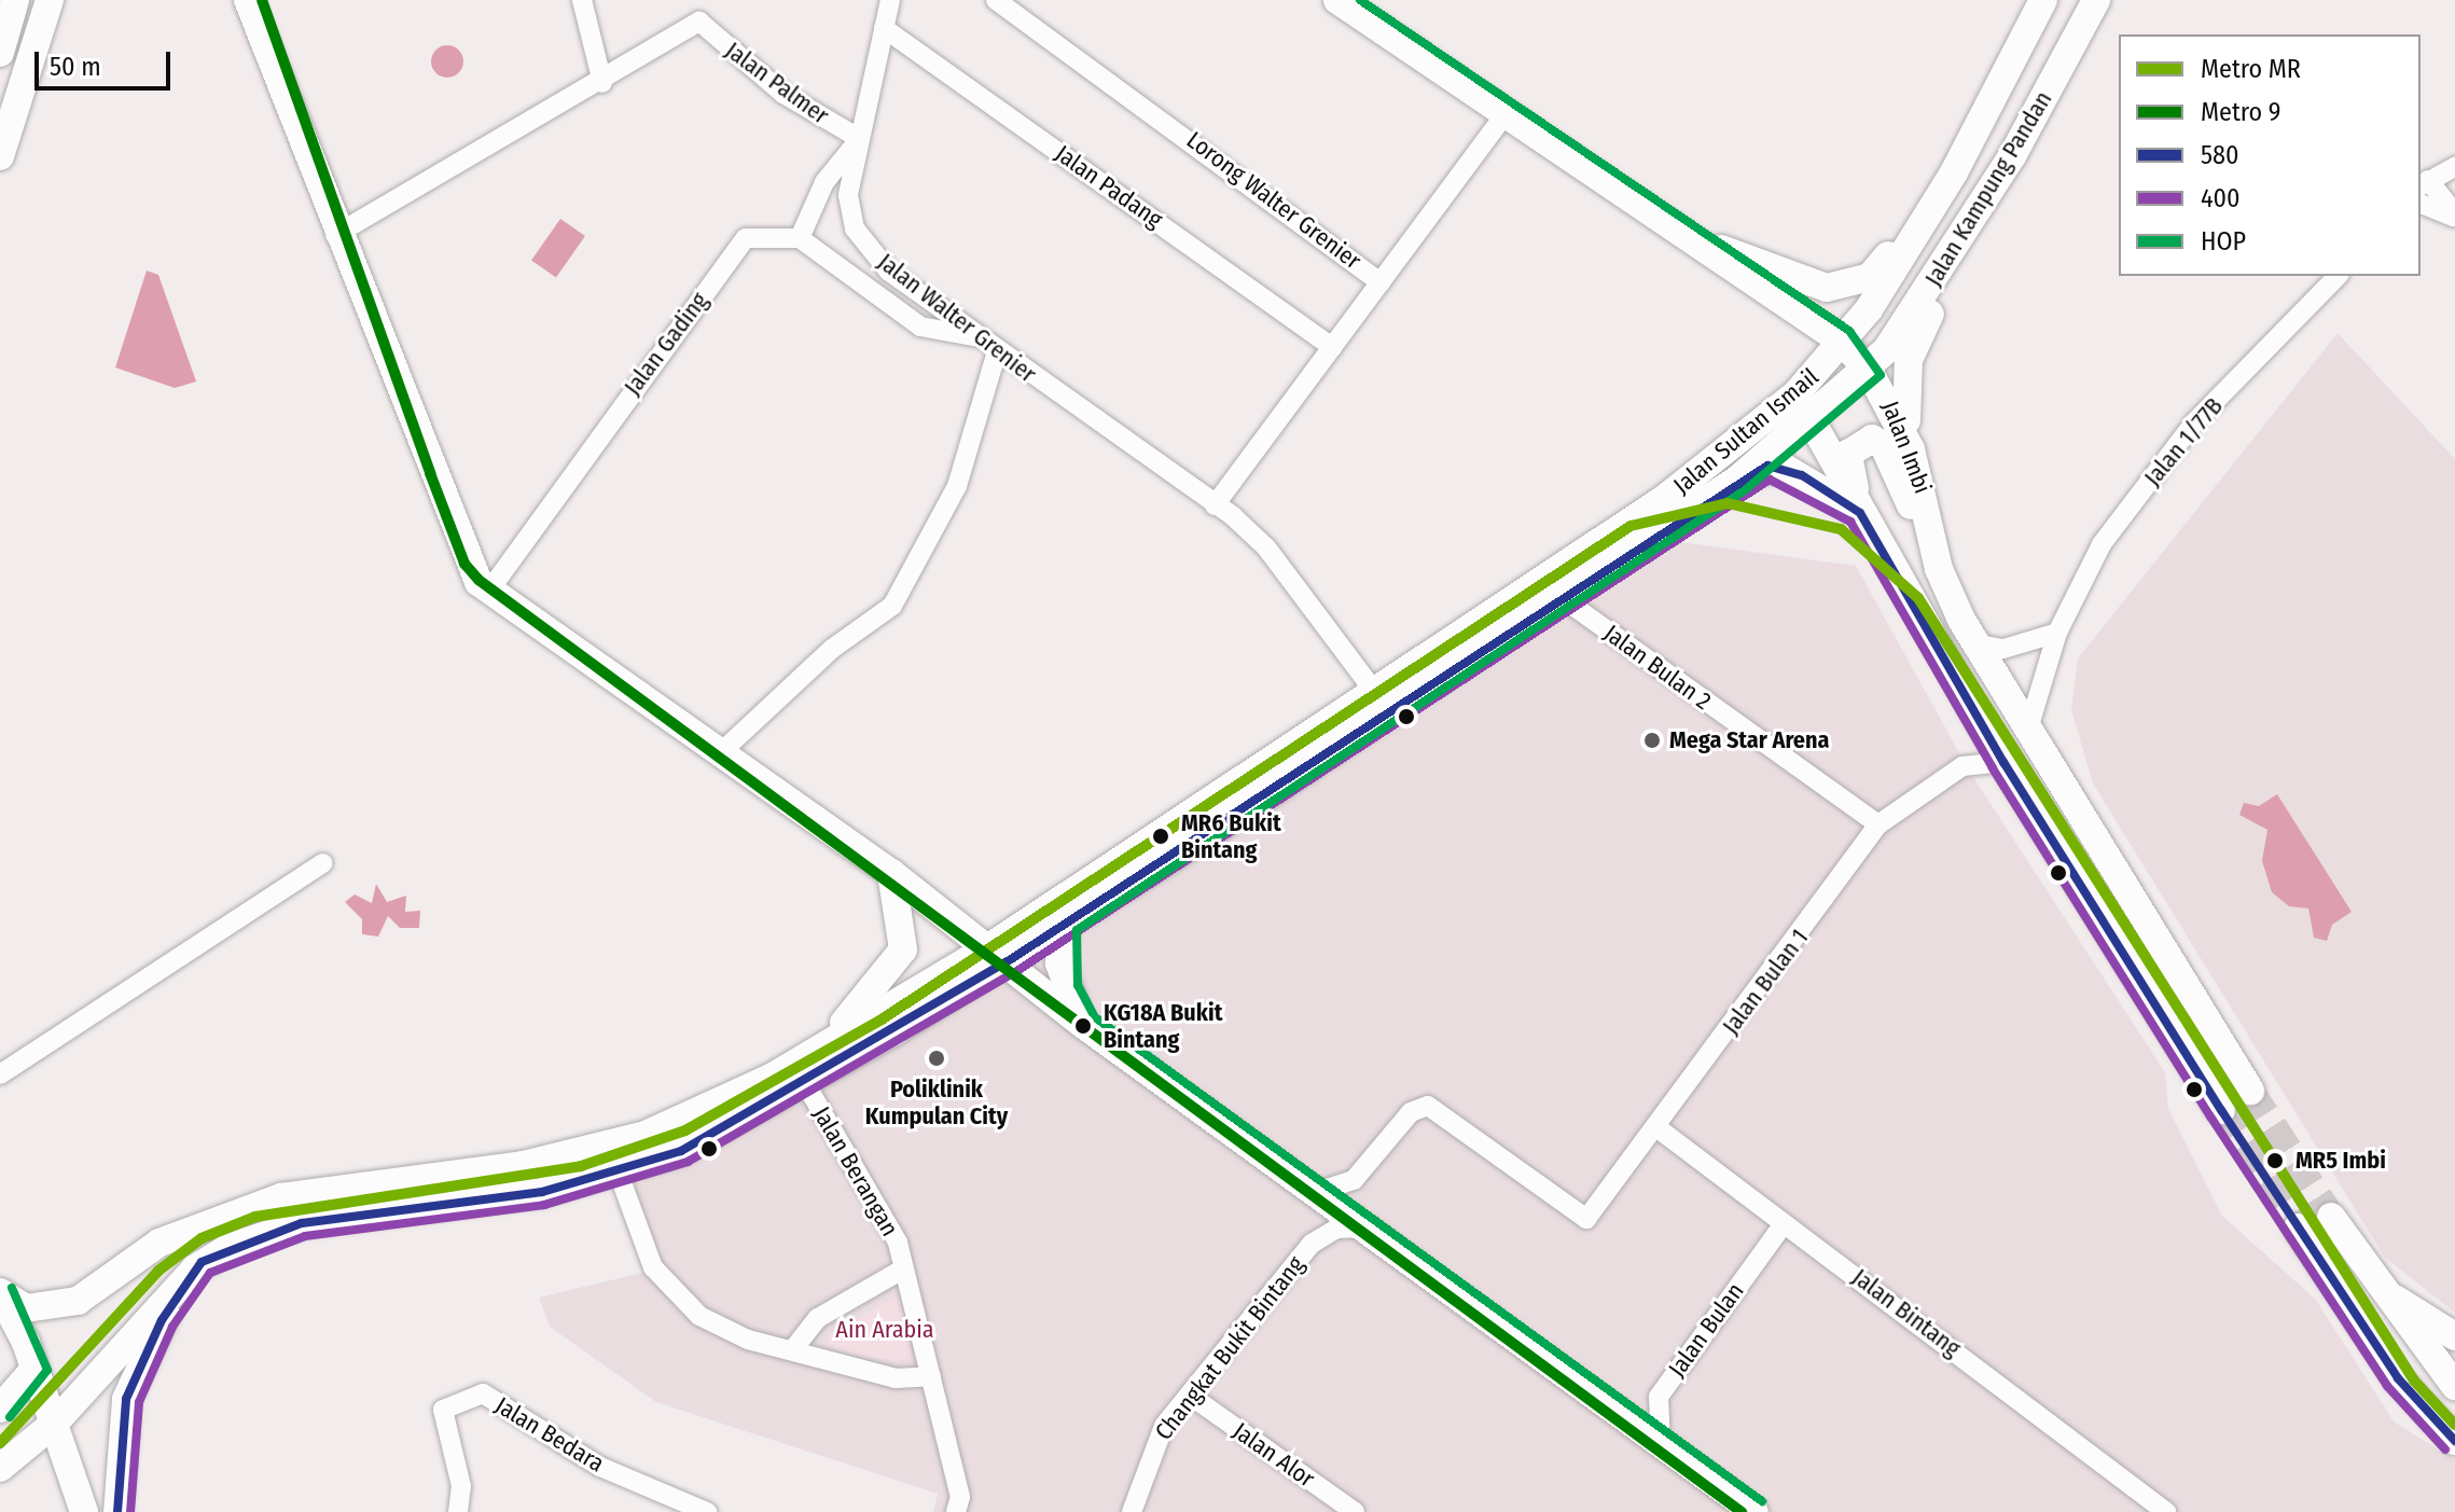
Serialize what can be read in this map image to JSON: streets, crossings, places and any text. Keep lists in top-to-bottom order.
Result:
{
  "streets": {
    "main road": ["Jalan Kampung Pandan", "Jalan Sultan Ismail", "Jalan Imbi"],
    "street": [
      "Jalan Palmer",
      "Jalan Padang",
      "Lorong Walter Grenier",
      "Jalan Walter Grenier",
      "Jalan Gading",
      "Jalan 1/77B",
      "Jalan Bulan 2",
      "Jalan Bulan 1",
      "Jalan Berangan",
      "Jalan Bintang",
      "Jalan Bulan",
      "Changkat Bukit Bintang",
      "Jalan Bedara",
      "Jalan Alor"
    ]
  },
  "crossings": [
    ["Jalan Palmer", "Jalan Walter Grenier"],
    ["Jalan Padang", "Jalan Walter Grenier"],
    ["Jalan Kampung Pandan", "Jalan Sultan Ismail"],
    ["Jalan Kampung Pandan", "Jalan Imbi"],
    ["Lorong Walter Grenier", "Jalan Imbi"],
    ["Jalan Walter Grenier", "Jalan Sultan Ismail"],
    ["Jalan Sultan Ismail", "Jalan Imbi"],
    ["Jalan Sultan Ismail", "Jalan Bulan 2"],
    ["Jalan Sultan Ismail", "Jalan Berangan"],
    ["Jalan 1/77B", "Jalan Imbi"],
    ["Jalan Bulan 2", "Jalan Bulan 1"],
    ["Jalan Bulan 1", "Jalan Bintang"],
    ["Jalan Bintang", "Jalan Bulan"],
    ["Changkat Bukit Bintang", "Jalan Alor"]
  ],
  "parks": ["Ain Arabia"],
  "places": [
    "Mega Star Arena",
    "MR6 Bukit Bintang",
    "KG18A Bukit Bintang",
    "Poliklinik Kumpulan City",
    "MR5 Imbi"
  ],
  "lines": [
    "metro line 9",
    "transit line HOP",
    "transit line 580",
    "transit line 400",
    "metro line MR"
  ],
  "legend": [
    "Metro MR",
    "Metro 9",
    "580",
    "400",
    "HOP"
  ],
  "scale_bar": "50 m"
}
